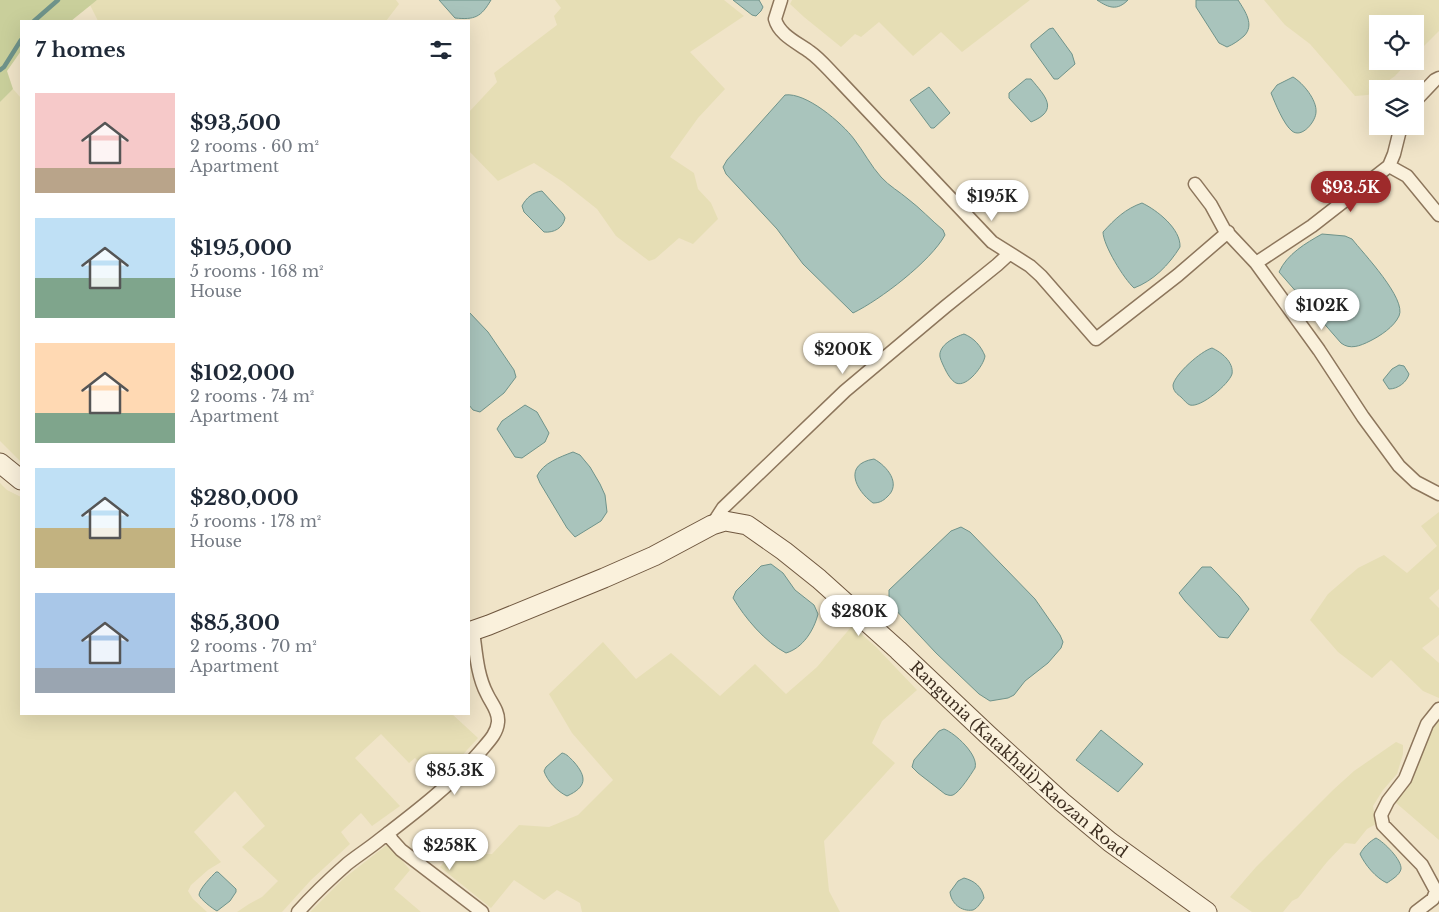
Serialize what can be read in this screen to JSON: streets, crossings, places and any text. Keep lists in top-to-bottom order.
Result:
{
  "streets": {
    "main road": ["Rangunia (Katakhali)-Raozan Road"]
  },
  "page": {
    "heading": "7 homes",
    "list": [
      {
        "name": "$93,500",
        "note": "2 rooms · 60 m² · Apartment"
      },
      {
        "name": "$195,000",
        "note": "5 rooms · 168 m² · House"
      },
      {
        "name": "$102,000",
        "note": "2 rooms · 74 m² · Apartment"
      },
      {
        "name": "$280,000",
        "note": "5 rooms · 178 m² · House"
      },
      {
        "name": "$85,300",
        "note": "2 rooms · 70 m² · Apartment"
      }
    ],
    "price": [
      "$93.5K",
      "$195K",
      "$102K",
      "$200K",
      "$280K",
      "$85.3K",
      "$258K"
    ]
  }
}
